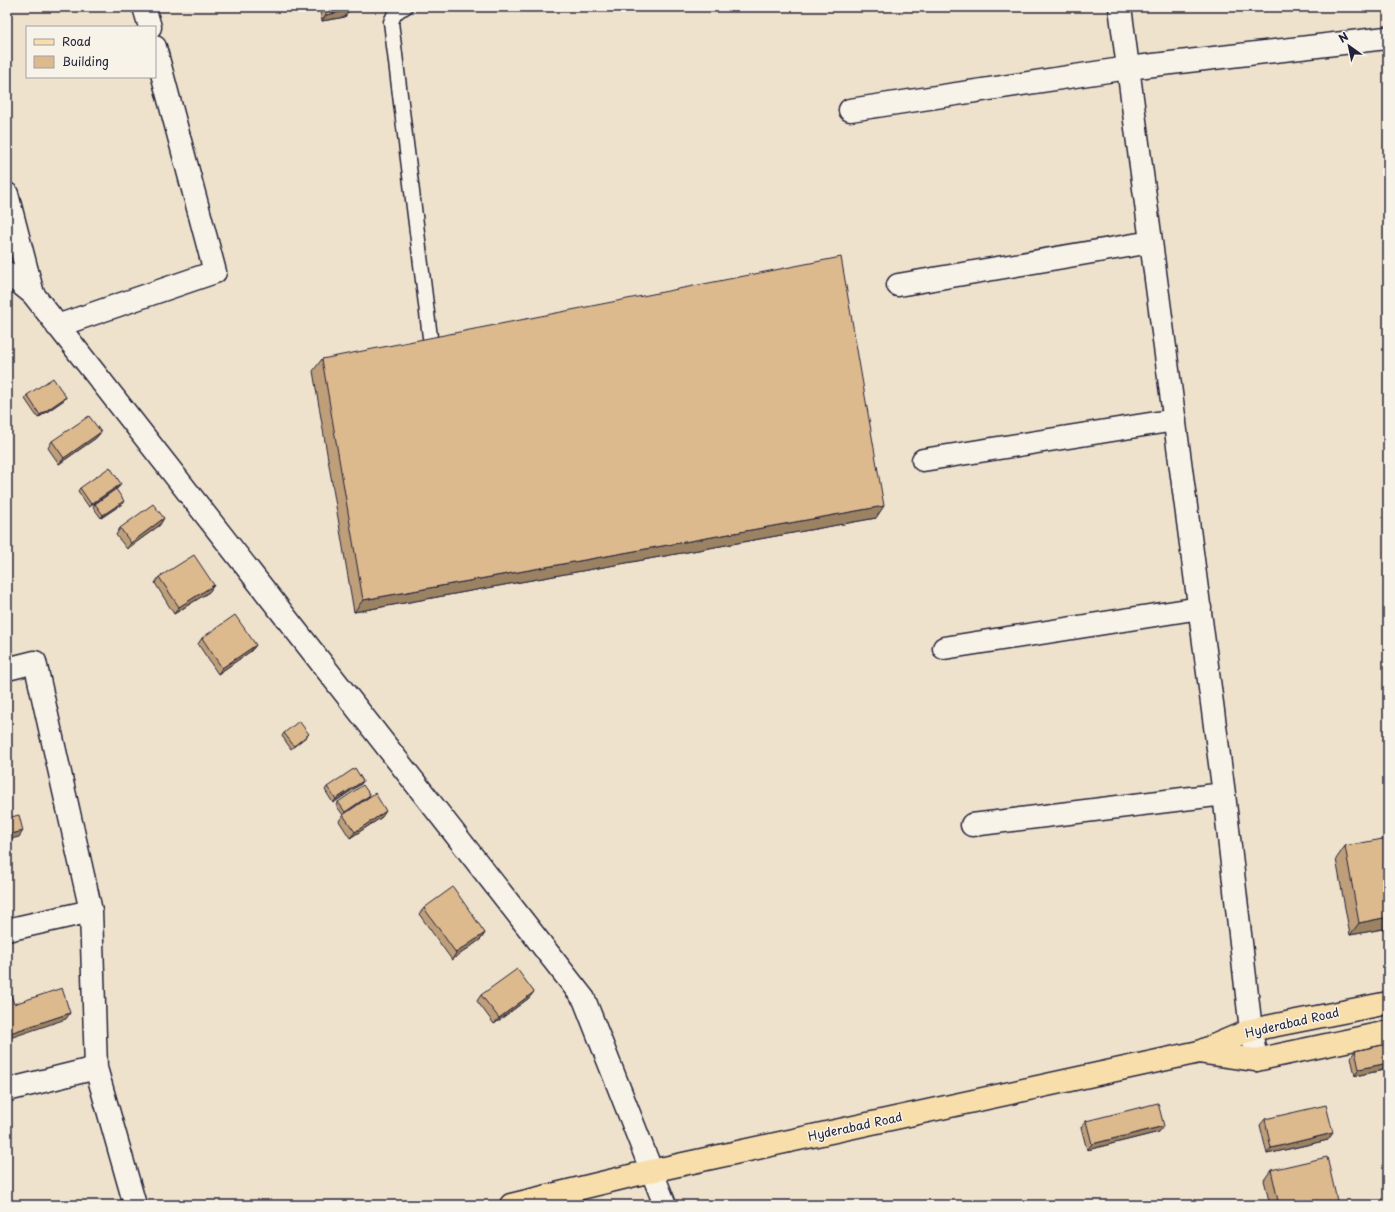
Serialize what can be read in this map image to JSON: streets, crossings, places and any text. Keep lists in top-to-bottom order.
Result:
{
  "streets": {
    "main road": ["Hyderabad Road"]
  },
  "legend": ["Road", "Building"],
  "north": "top left"
}
